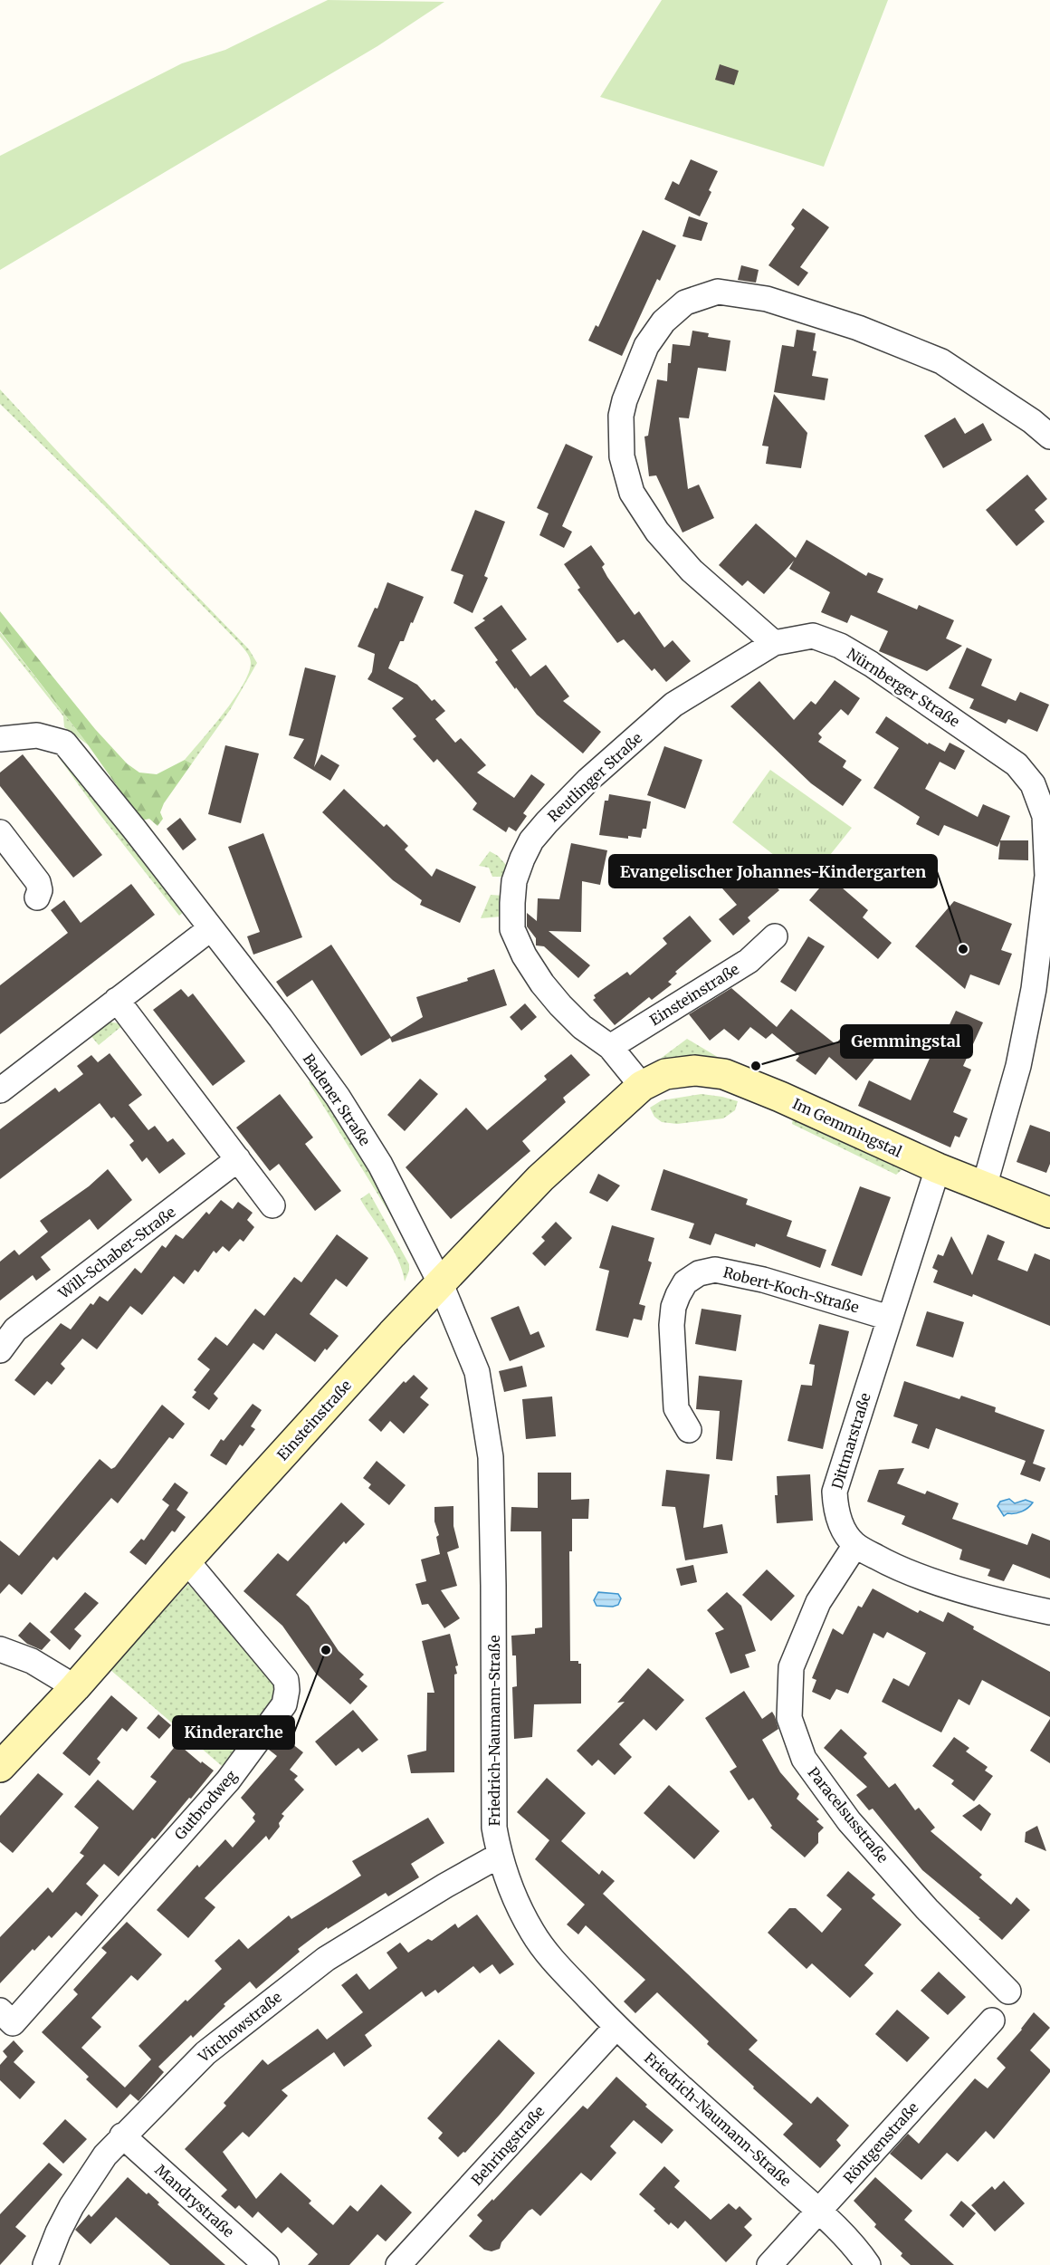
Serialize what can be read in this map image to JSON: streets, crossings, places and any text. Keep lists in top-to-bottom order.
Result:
{
  "streets": {
    "street": [
      "Nürnberger Straße",
      "Reutlinger Straße",
      "Einsteinstraße",
      "Badener Straße",
      "Im Gemmingstal",
      "Will-Schaber-Straße",
      "Robert-Koch-Straße",
      "Dittmarstraße",
      "Friedrich-Naumann-Straße",
      "Gutbrodweg",
      "Paracelsusstraße",
      "Virchowstraße",
      "Röntgenstraße",
      "Behringstraße",
      "Mandrystraße"
    ]
  },
  "crossings": [
    ["Nürnberger Straße", "Reutlinger Straße"],
    ["Nürnberger Straße", "Im Gemmingstal"],
    ["Reutlinger Straße", "Einsteinstraße"],
    ["Reutlinger Straße", "Im Gemmingstal"],
    ["Einsteinstraße", "Badener Straße"],
    ["Einsteinstraße", "Im Gemmingstal"],
    ["Einsteinstraße", "Friedrich-Naumann-Straße"],
    ["Einsteinstraße", "Gutbrodweg"],
    ["Badener Straße", "Friedrich-Naumann-Straße"],
    ["Im Gemmingstal", "Dittmarstraße"],
    ["Robert-Koch-Straße", "Dittmarstraße"],
    ["Dittmarstraße", "Paracelsusstraße"],
    ["Friedrich-Naumann-Straße", "Virchowstraße"],
    ["Friedrich-Naumann-Straße", "Röntgenstraße"],
    ["Friedrich-Naumann-Straße", "Behringstraße"],
    ["Virchowstraße", "Mandrystraße"]
  ],
  "places": ["Evangelischer Johannes-Kindergarten", "Gemmingstal", "Kinderarche"]
}
